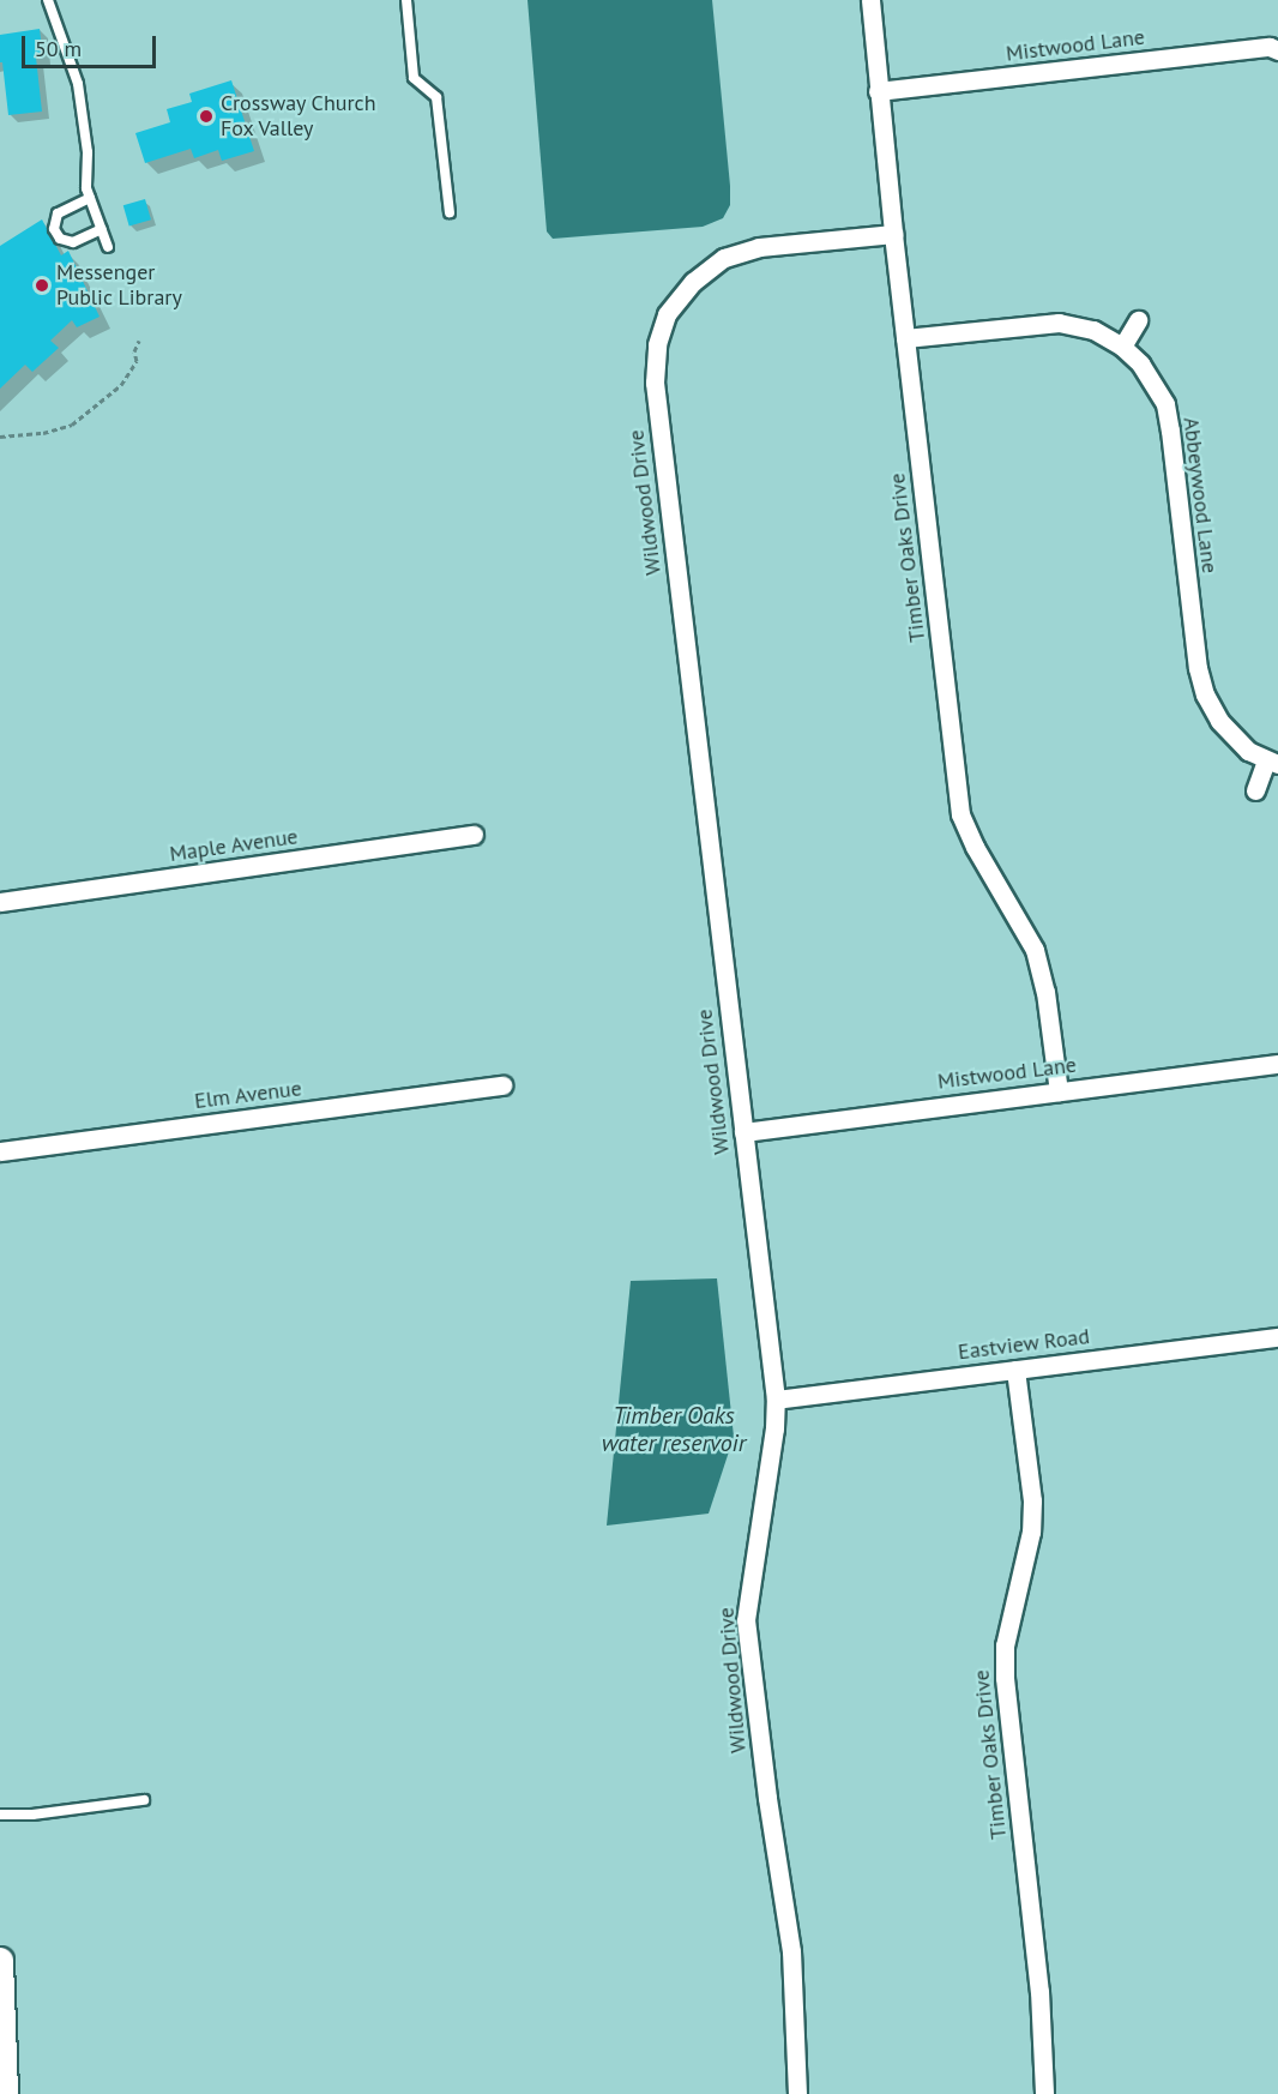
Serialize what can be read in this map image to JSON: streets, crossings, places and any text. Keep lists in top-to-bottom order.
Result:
{
  "streets": {
    "street": [
      "Mistwood Lane",
      "Abbeywood Lane",
      "Wildwood Drive",
      "Timber Oaks Drive",
      "Maple Avenue",
      "Elm Avenue",
      "Eastview Road"
    ]
  },
  "crossings": [
    ["Mistwood Lane", "Wildwood Drive"],
    ["Mistwood Lane", "Timber Oaks Drive"],
    ["Abbeywood Lane", "Timber Oaks Drive"],
    ["Wildwood Drive", "Timber Oaks Drive"],
    ["Wildwood Drive", "Eastview Road"],
    ["Timber Oaks Drive", "Eastview Road"]
  ],
  "water": ["Timber Oaks water reservoir"],
  "places": ["Crossway Church Fox Valley", "Messenger Public Library"],
  "scale_bar": "50 m"
}
